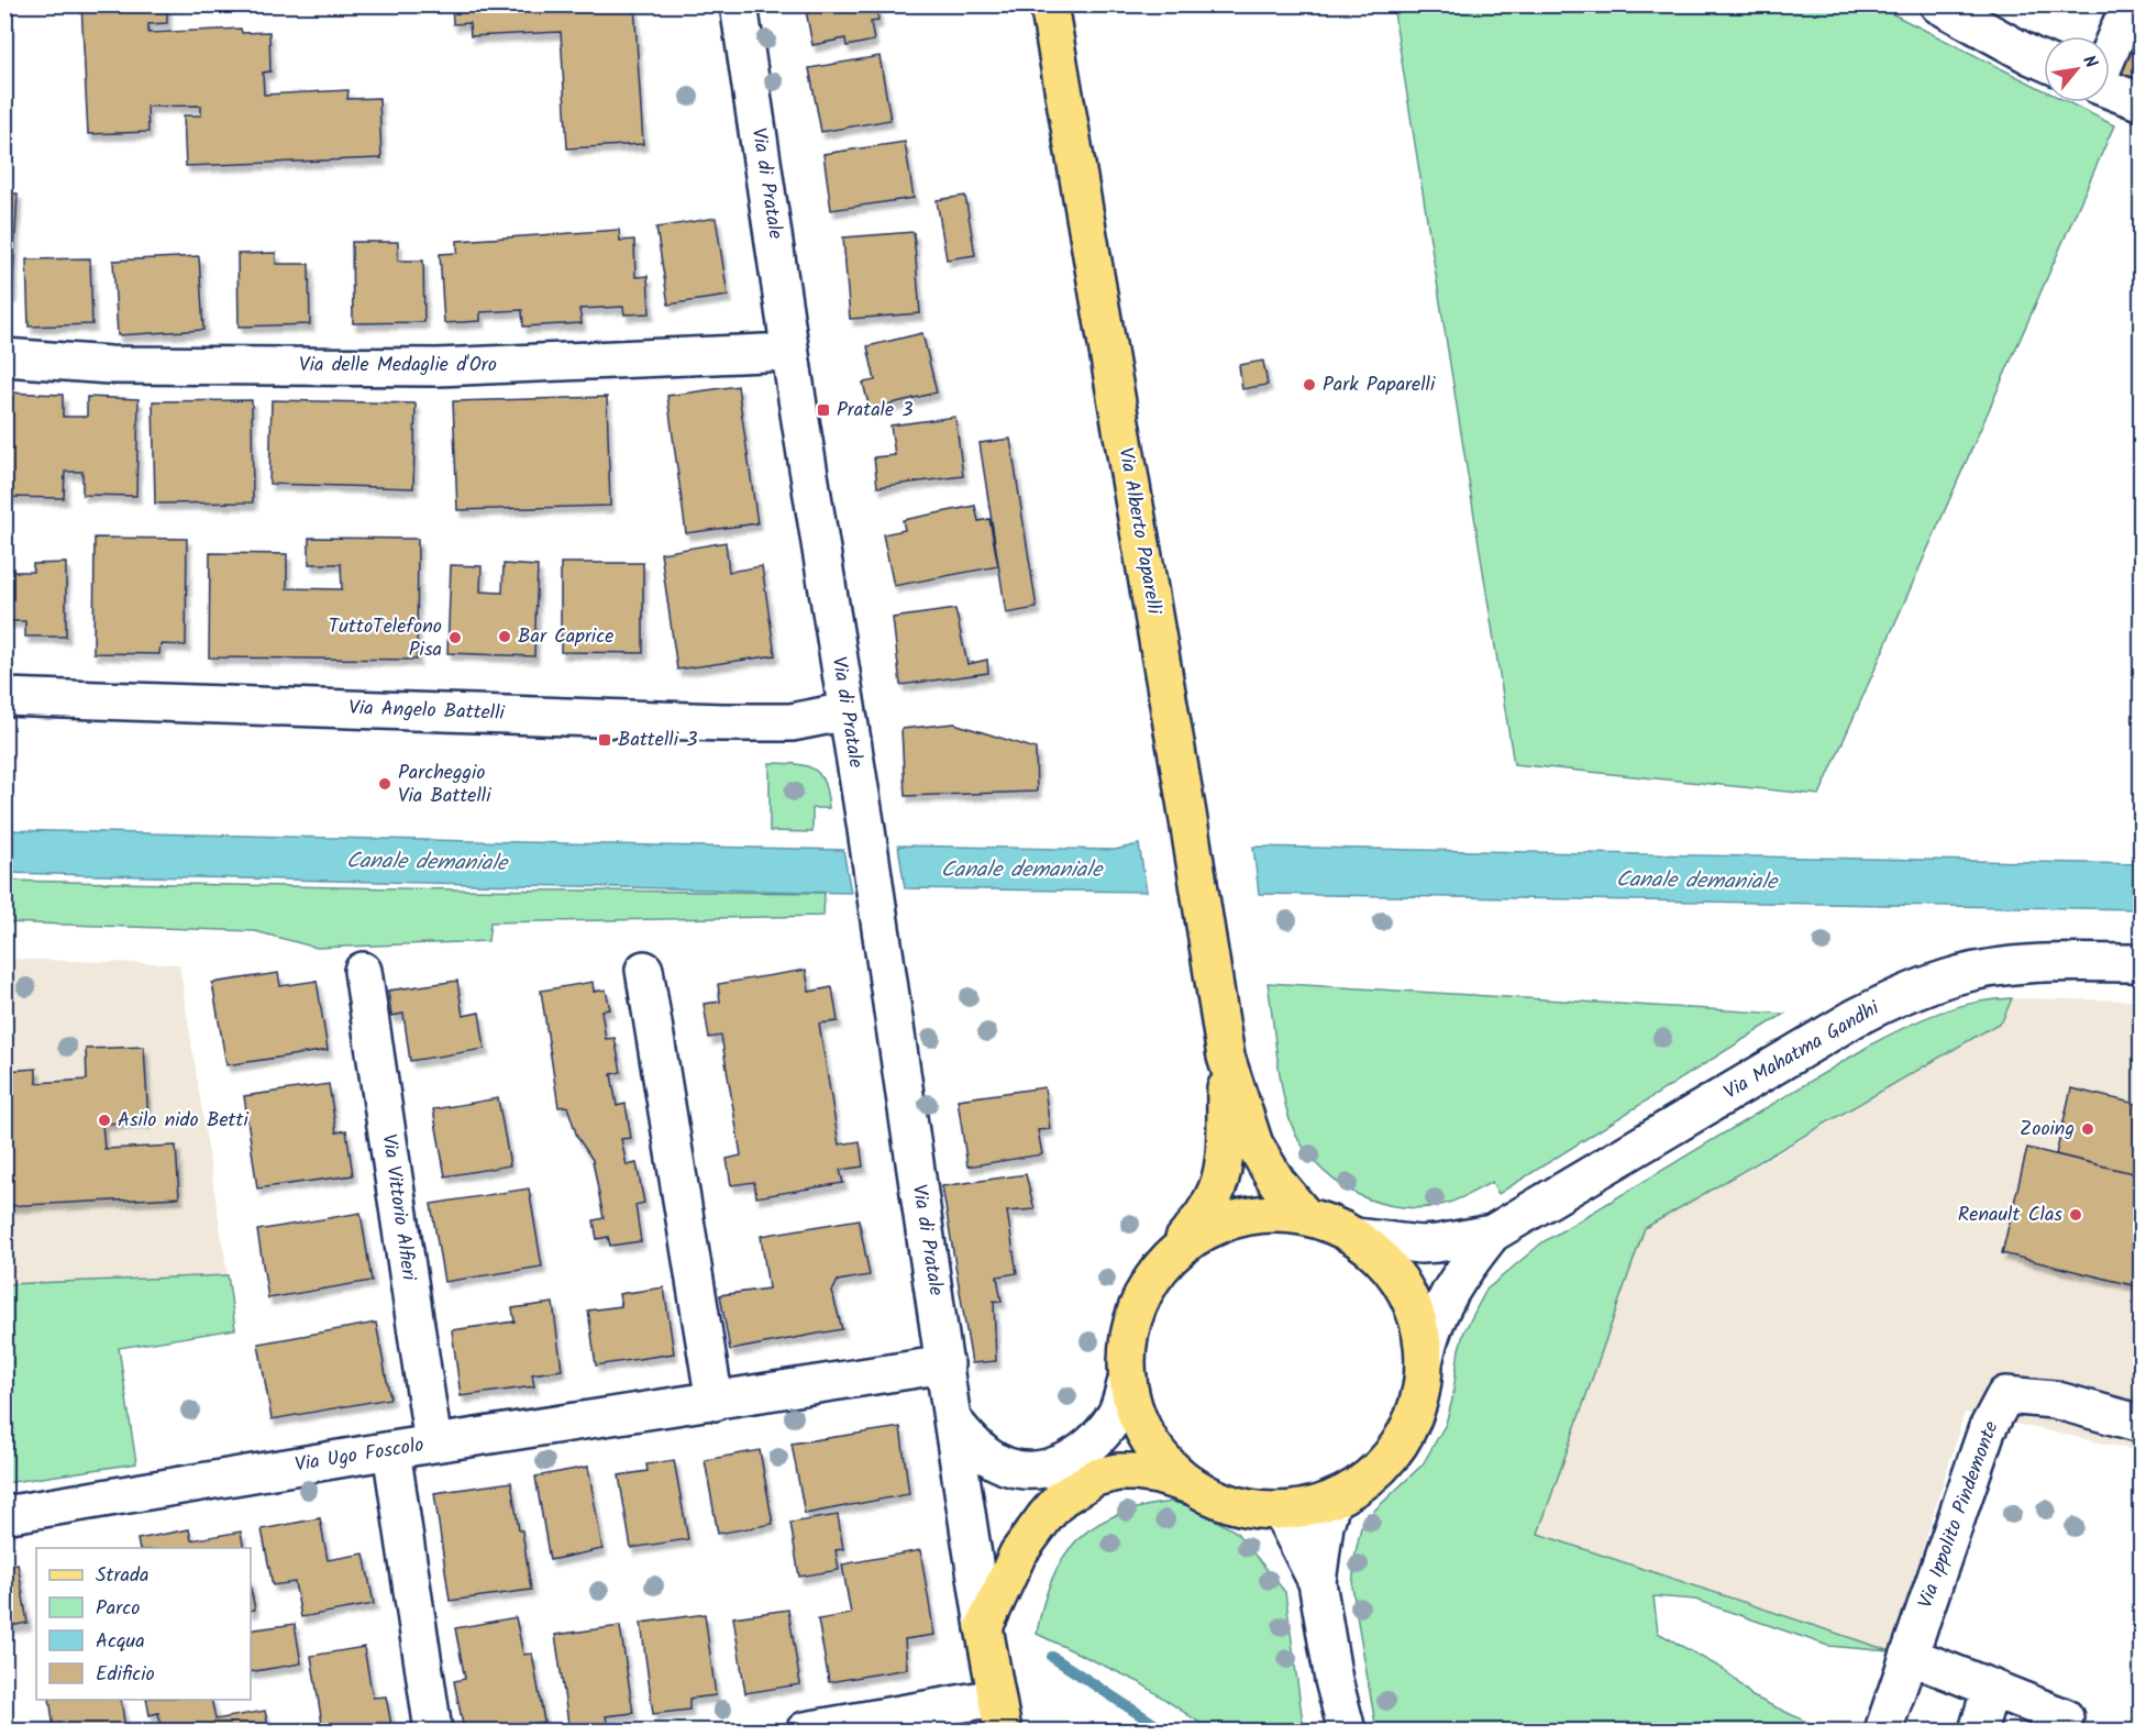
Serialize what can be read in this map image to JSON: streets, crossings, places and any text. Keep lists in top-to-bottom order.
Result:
{
  "streets": {
    "main road": ["Via di Pratale", "Via Alberto Paparelli"],
    "street": [
      "Via delle Medaglie d'Oro",
      "Via Angelo Battelli",
      "Via Mahatma Gandhi",
      "Via Vittorio Alfieri",
      "Via Ugo Foscolo",
      "Via Ippolito Pindemonte"
    ]
  },
  "crossings": [
    ["Via di Pratale", "Via delle Medaglie d'Oro"],
    ["Via di Pratale", "Via Angelo Battelli"],
    ["Via di Pratale", "Via Ugo Foscolo"],
    ["Via Vittorio Alfieri", "Via Ugo Foscolo"]
  ],
  "water": ["Canale demaniale"],
  "places": {
    "other": [
      "Park Paparelli",
      "Bar Caprice",
      "TuttoTelefono Pisa",
      "Parcheggio Via Battelli",
      "Asilo nido Betti",
      "Zooing",
      "Renault Clas"
    ],
    "transit": ["Pratale 3", "Battelli 3"]
  },
  "legend": [
    "Strada",
    "Parco",
    "Acqua",
    "Edificio"
  ],
  "north": "top right"
}
